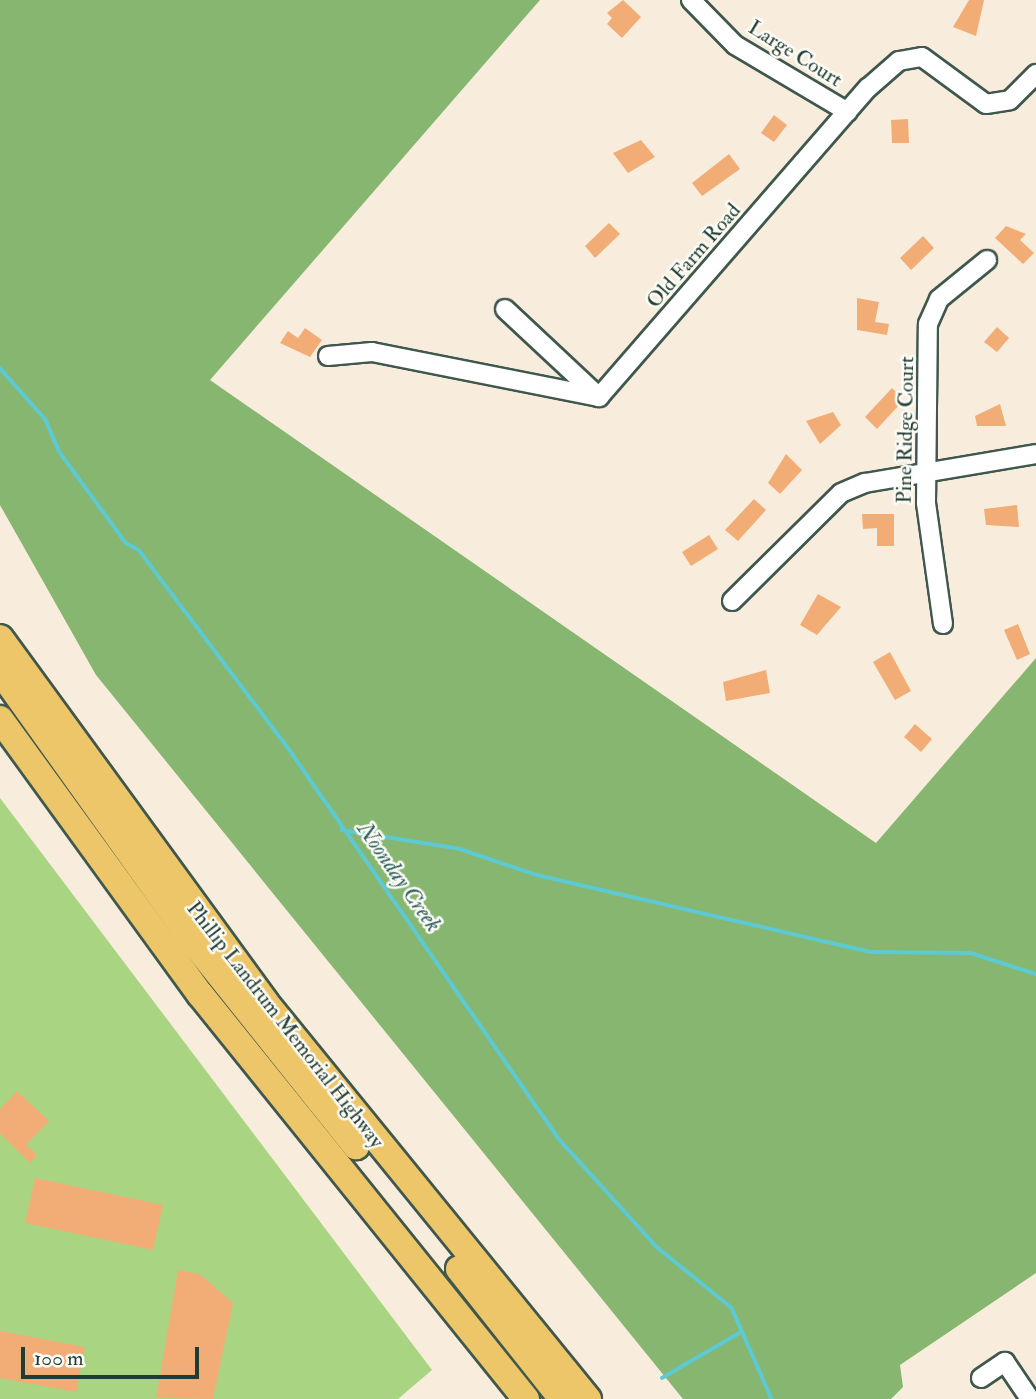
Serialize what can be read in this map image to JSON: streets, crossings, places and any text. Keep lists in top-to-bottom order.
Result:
{
  "streets": {
    "highway": ["Phillip Landrum Memorial Highway"],
    "street": ["Large Court", "Old Farm Road", "Pine Ridge Court"]
  },
  "crossings": [
    ["Large Court", "Old Farm Road"]
  ],
  "water": ["Noonday Creek"],
  "scale_bar": "100 m"
}
